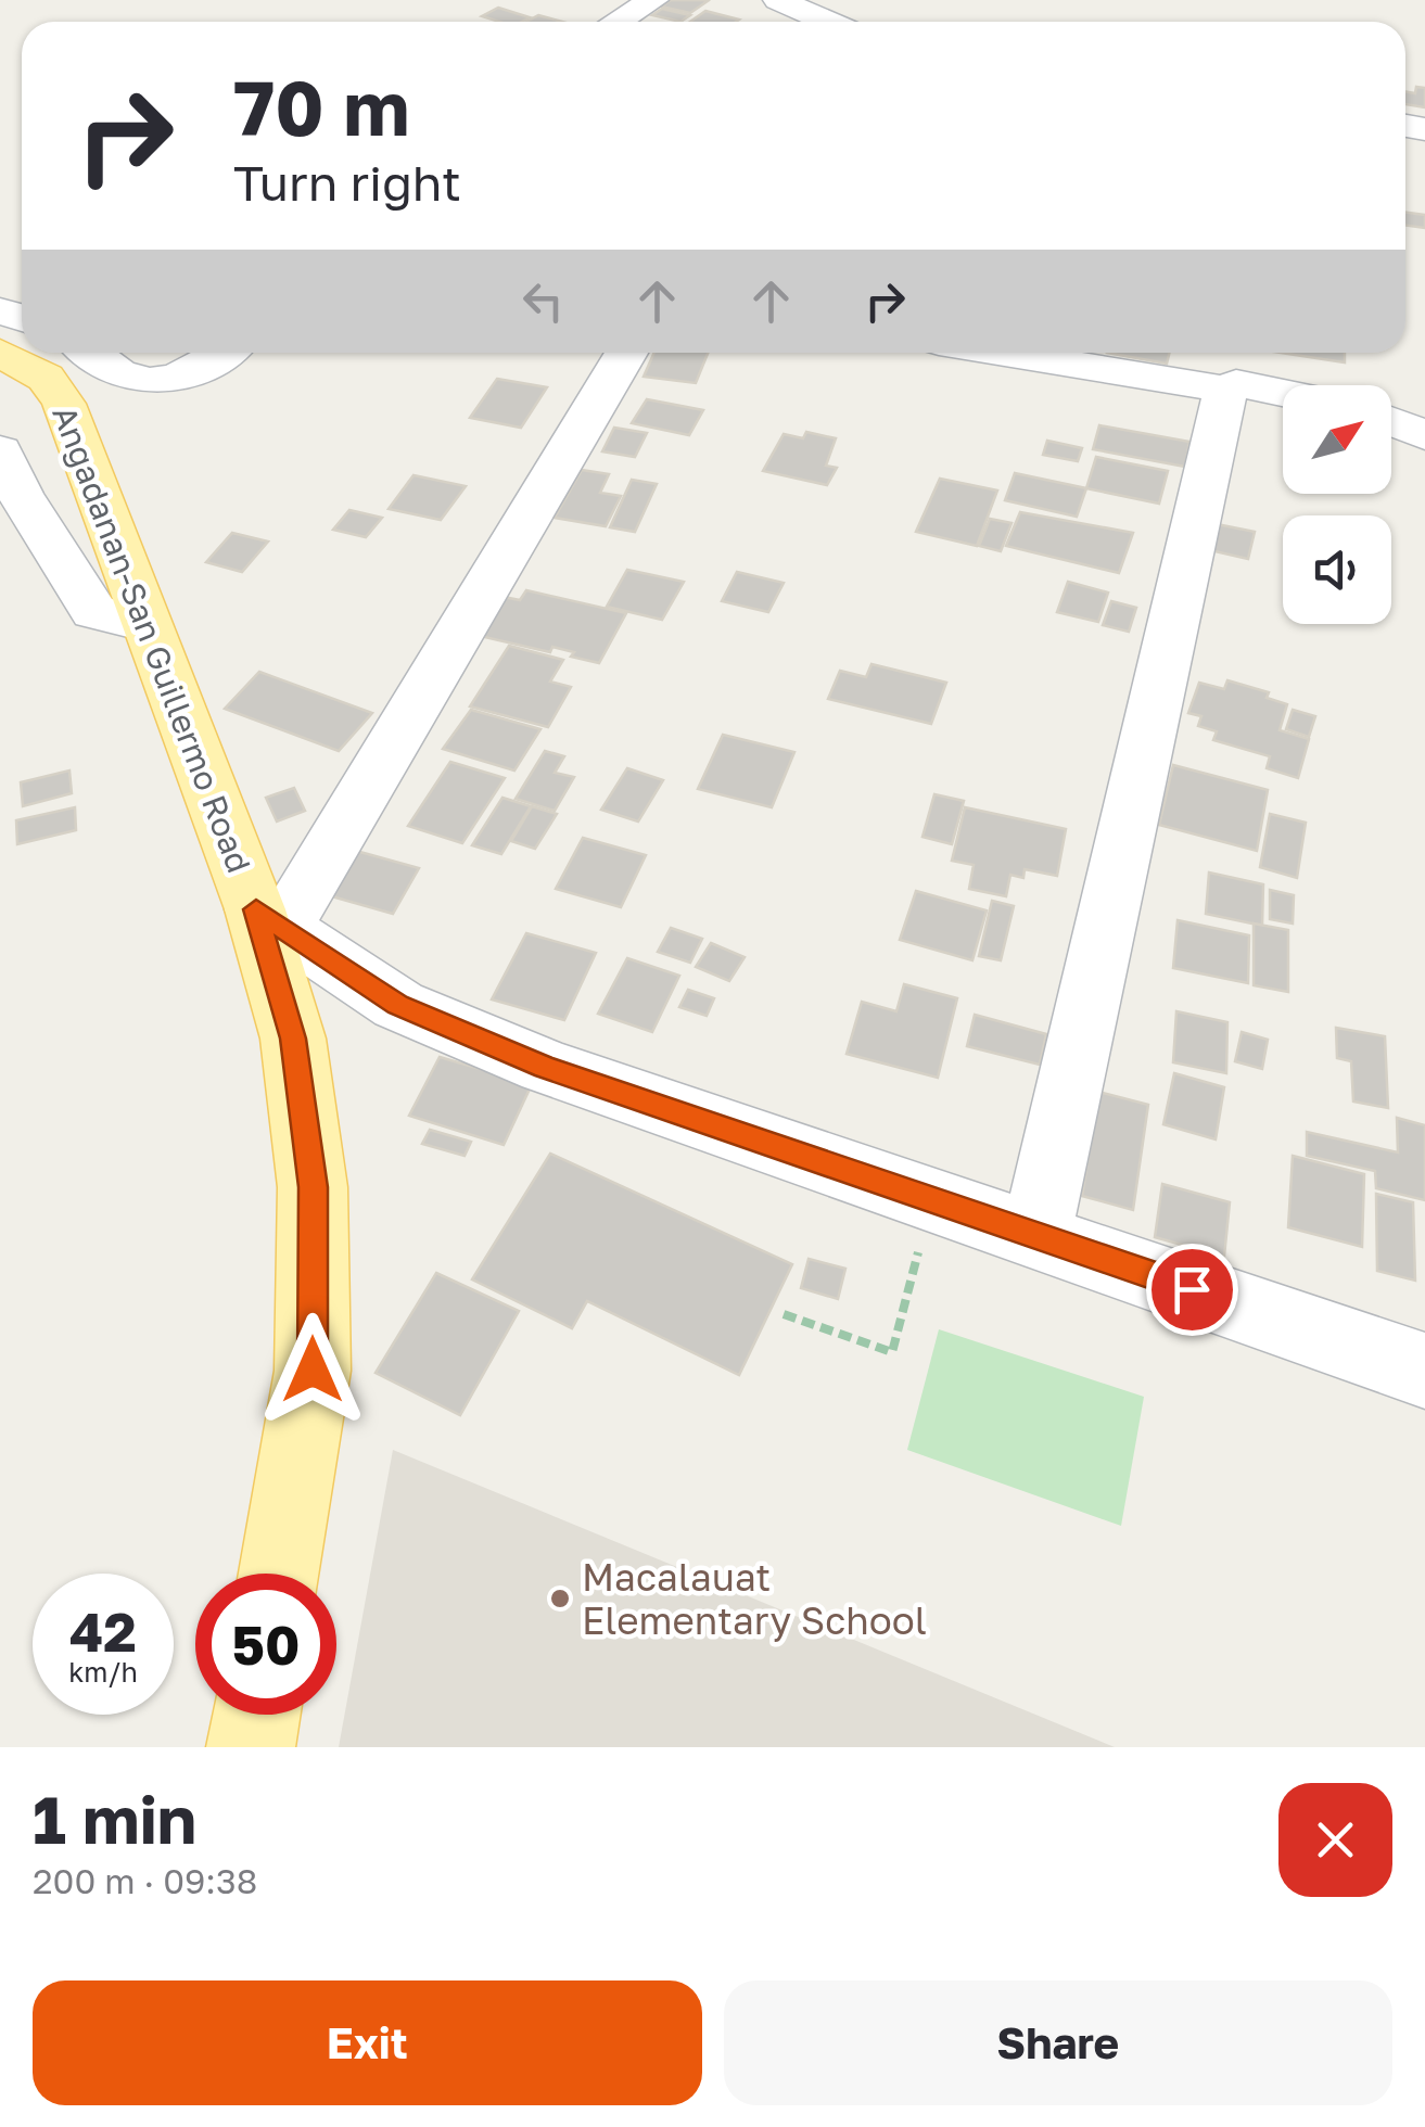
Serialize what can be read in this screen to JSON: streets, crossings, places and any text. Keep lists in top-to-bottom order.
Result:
{
  "streets": {
    "main road": ["Angadanan-San Guillermo Road"]
  },
  "places": ["Macalauat Elementary School"],
  "north": "top right",
  "page": {
    "turn": ["70 m", "Turn right"],
    "speed": "42 km/h",
    "limit": "50",
    "heading": ["1 min", "200 m · 09:38"],
    "buttons": ["Exit", "Share"]
  }
}
